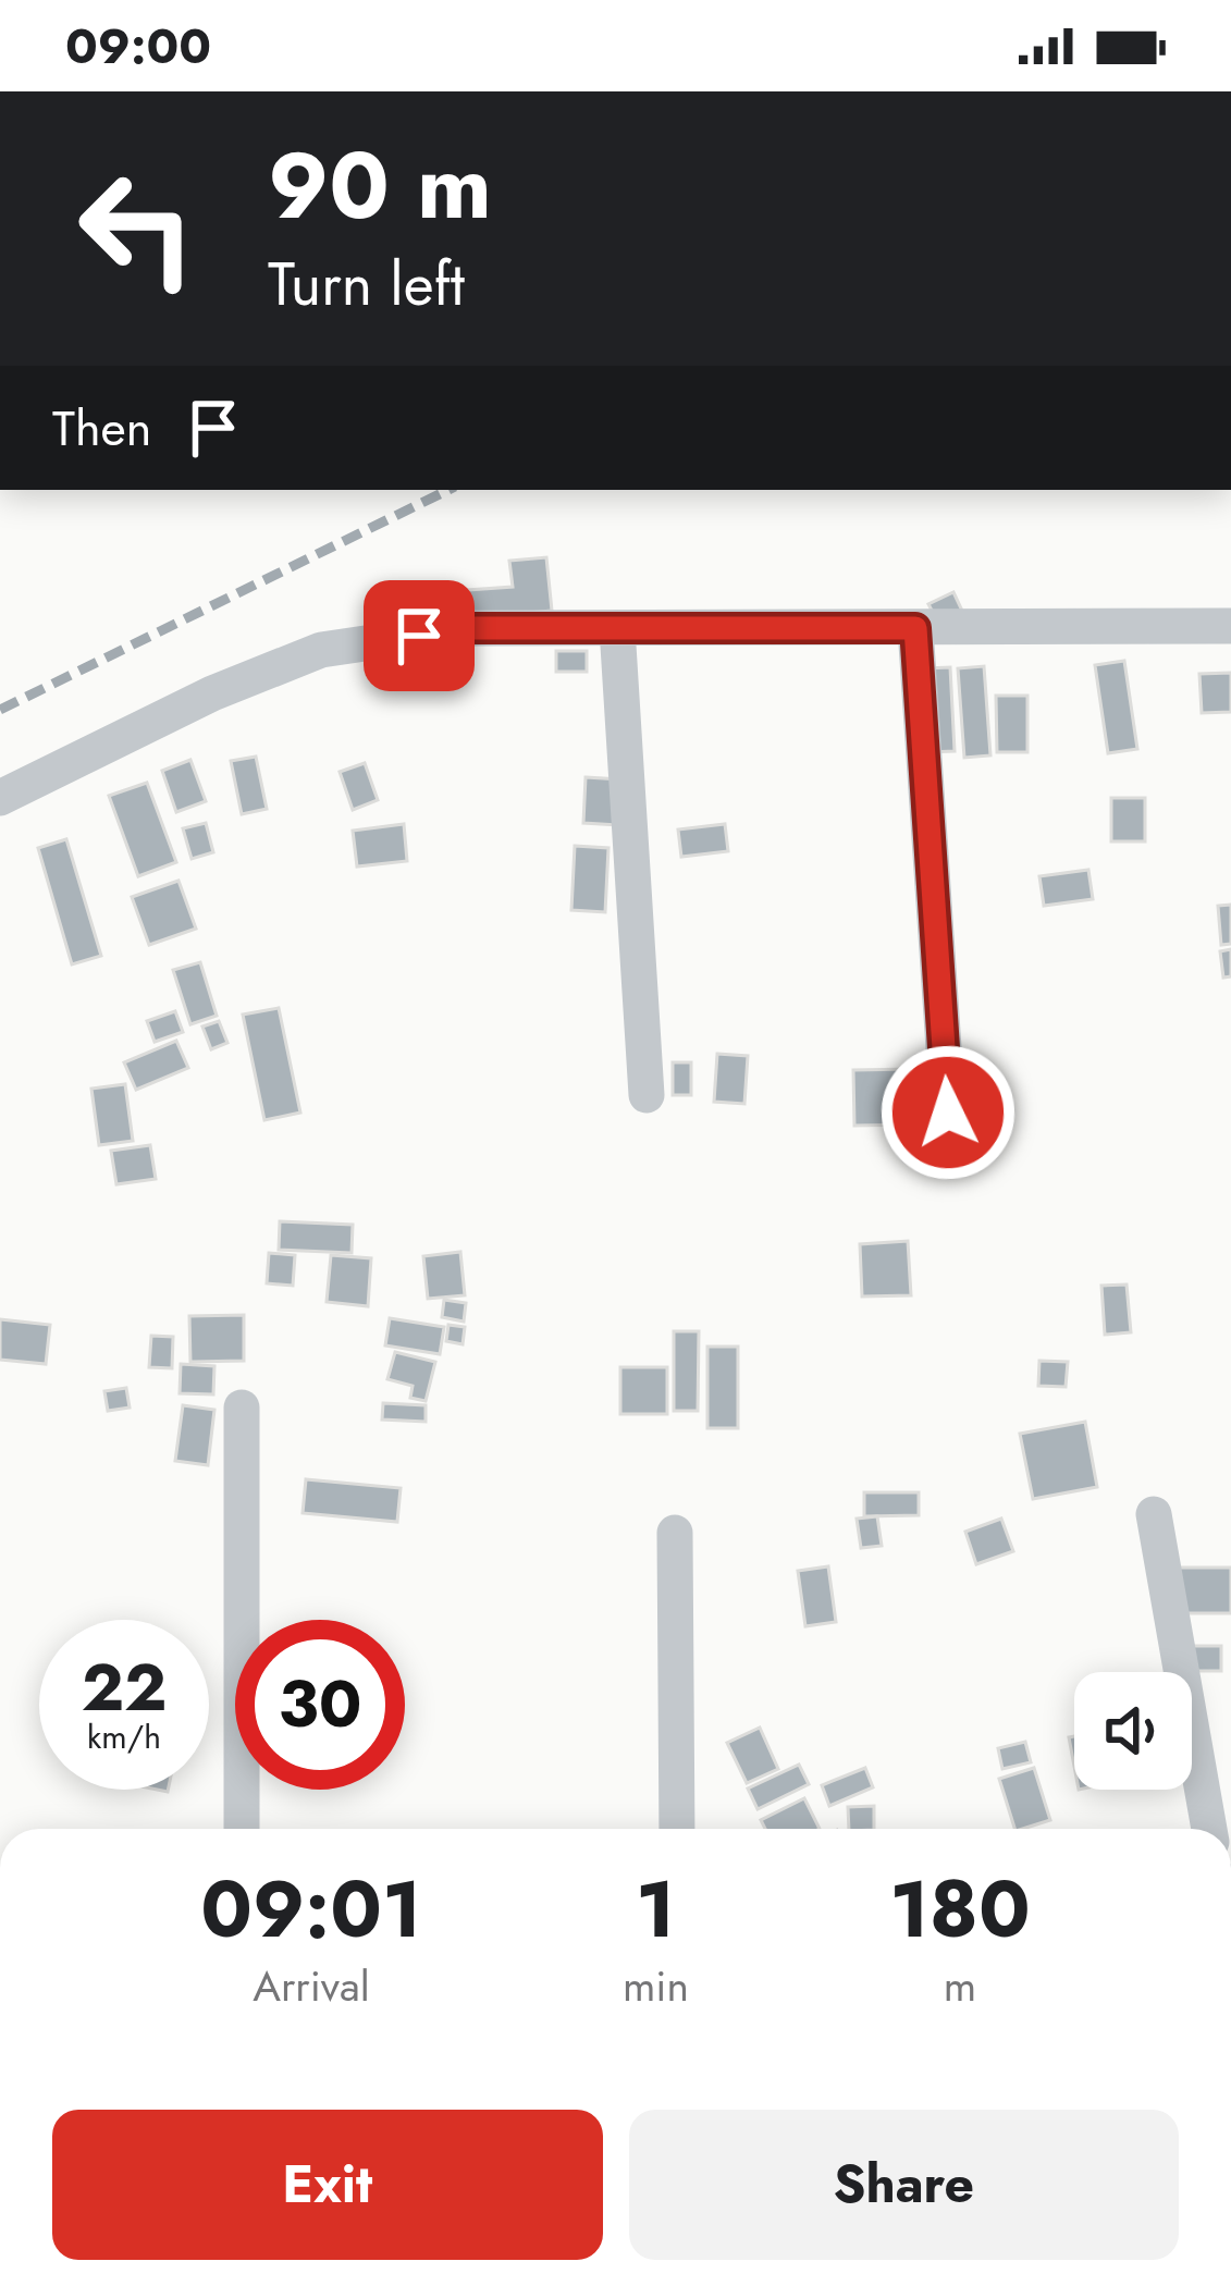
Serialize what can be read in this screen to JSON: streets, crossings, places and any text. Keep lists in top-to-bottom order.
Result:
{
  "page": {
    "status": "09:00",
    "turn": ["90 m", "Turn left"],
    "then": "Then",
    "speed": "22 km/h",
    "limit": "30",
    "eta": [
      "09:01",
      "Arrival",
      "1",
      "min",
      "180",
      "m"
    ],
    "buttons": ["Exit", "Share"]
  }
}
